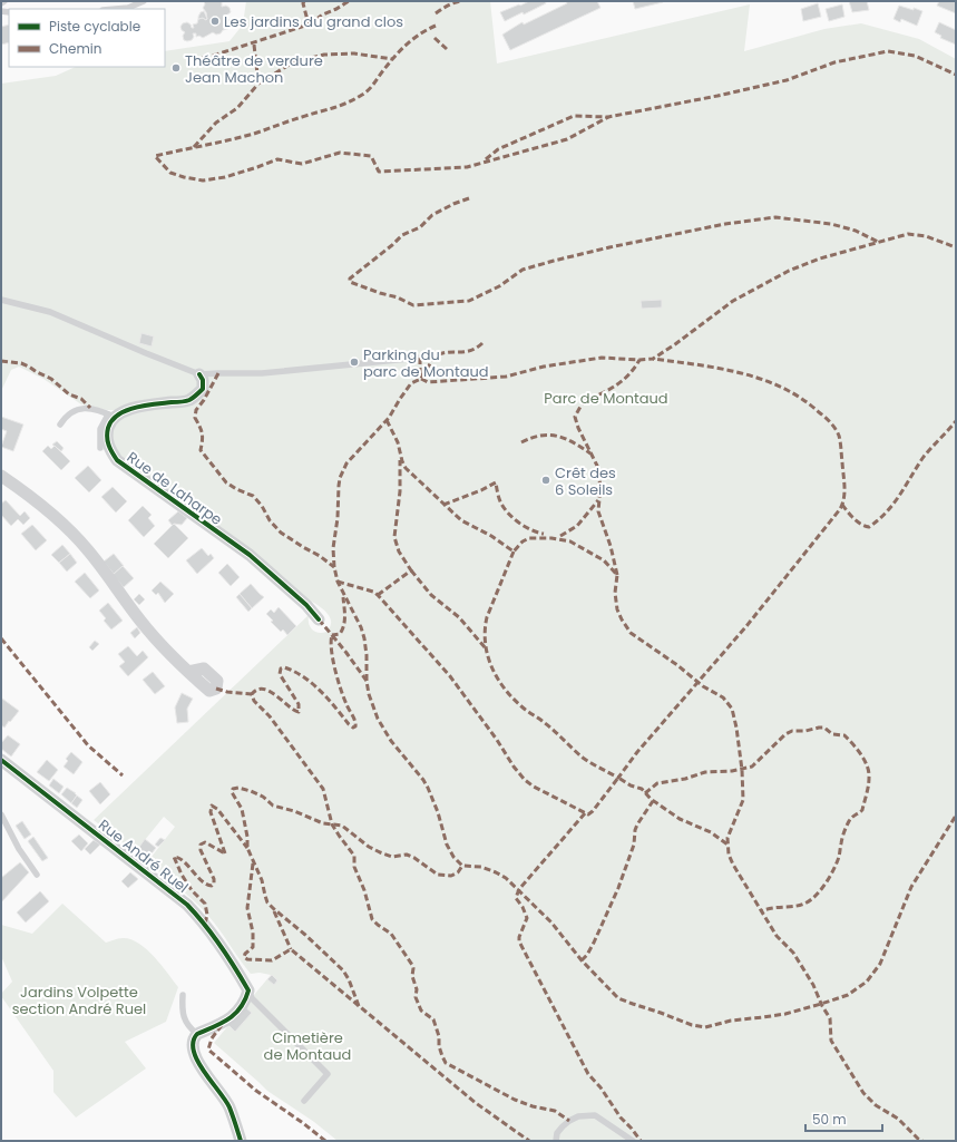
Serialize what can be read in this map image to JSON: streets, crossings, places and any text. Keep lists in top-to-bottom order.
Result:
{
  "streets": {
    "street": ["Rue de Laharpe", "Rue André Ruel"]
  },
  "parks": ["Parc de Montaud", "Jardins Volpette section André Ruel", "Cimetière de Montaud"],
  "places": [
    "Les jardins du grand clos",
    "Théâtre de verdure Jean Machon",
    "Parking du parc de Montaud",
    "Crêt des 6 Soleils"
  ],
  "legend": ["Piste cyclable", "Chemin"],
  "scale_bar": "50 m"
}
